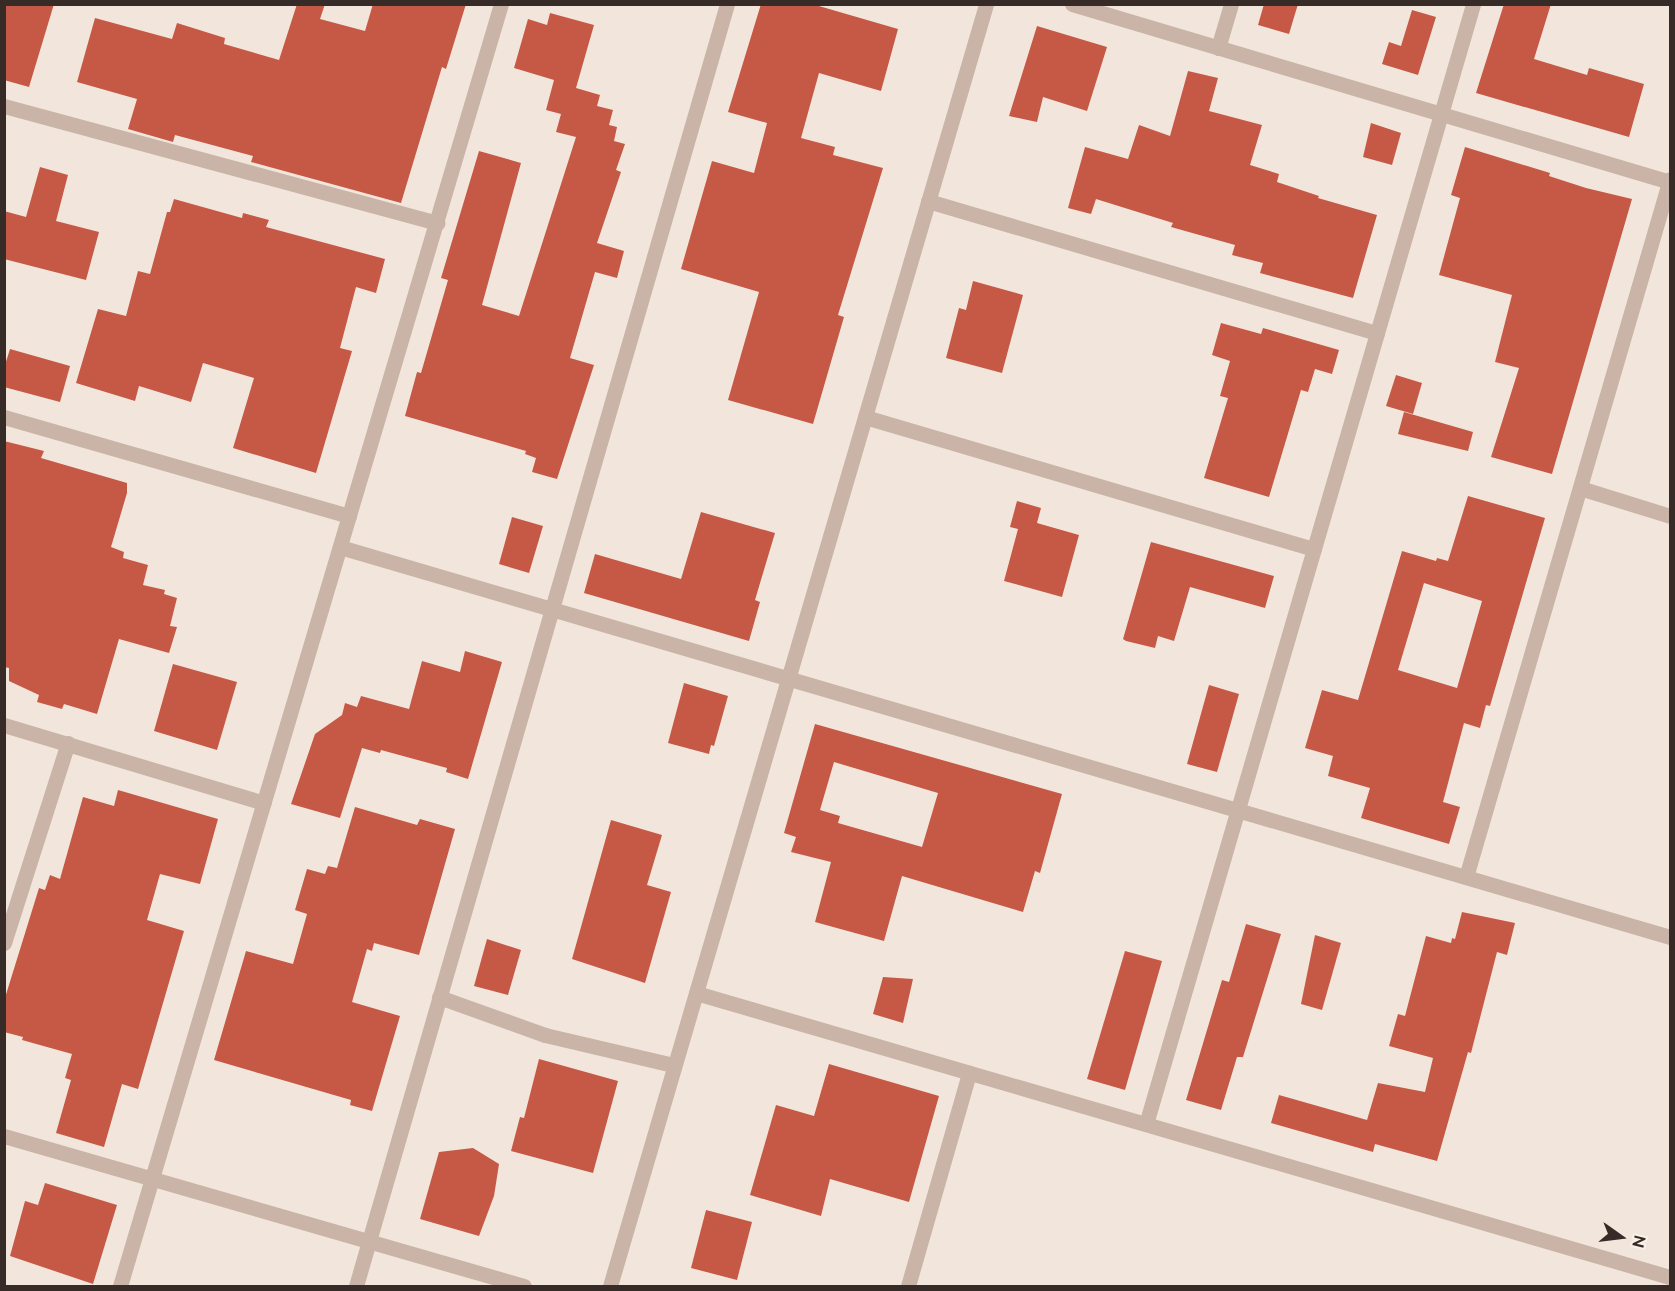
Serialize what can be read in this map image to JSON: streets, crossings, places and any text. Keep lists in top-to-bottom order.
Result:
{
  "north": "right"
}
